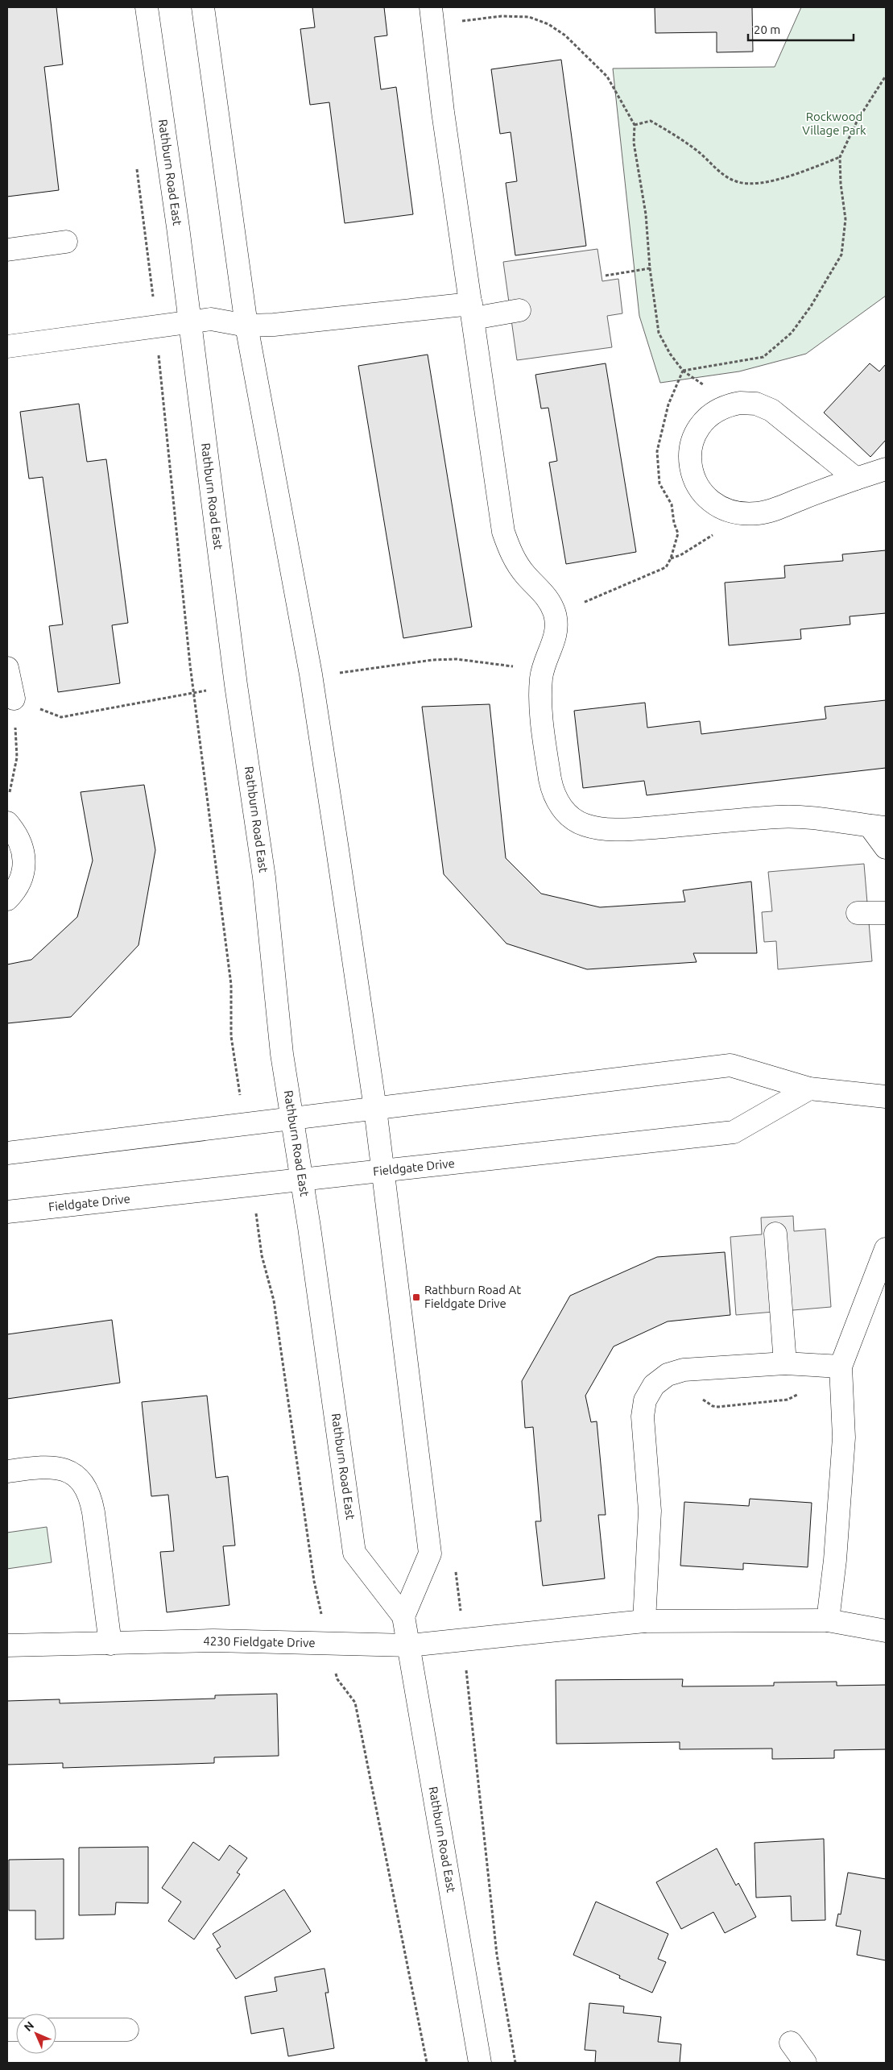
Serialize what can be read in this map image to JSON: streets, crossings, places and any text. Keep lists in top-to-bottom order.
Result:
{
  "streets": {
    "street": ["Rathburn Road East", "Fieldgate Drive", "4230 Fieldgate Drive"]
  },
  "crossings": [
    ["Rathburn Road East", "Fieldgate Drive"],
    ["Rathburn Road East", "4230 Fieldgate Drive"]
  ],
  "parks": ["Rockwood Village Park"],
  "places": {
    "transit": ["Rathburn Road At Fieldgate Drive"]
  },
  "scale_bar": "20 m",
  "north": "top left"
}
